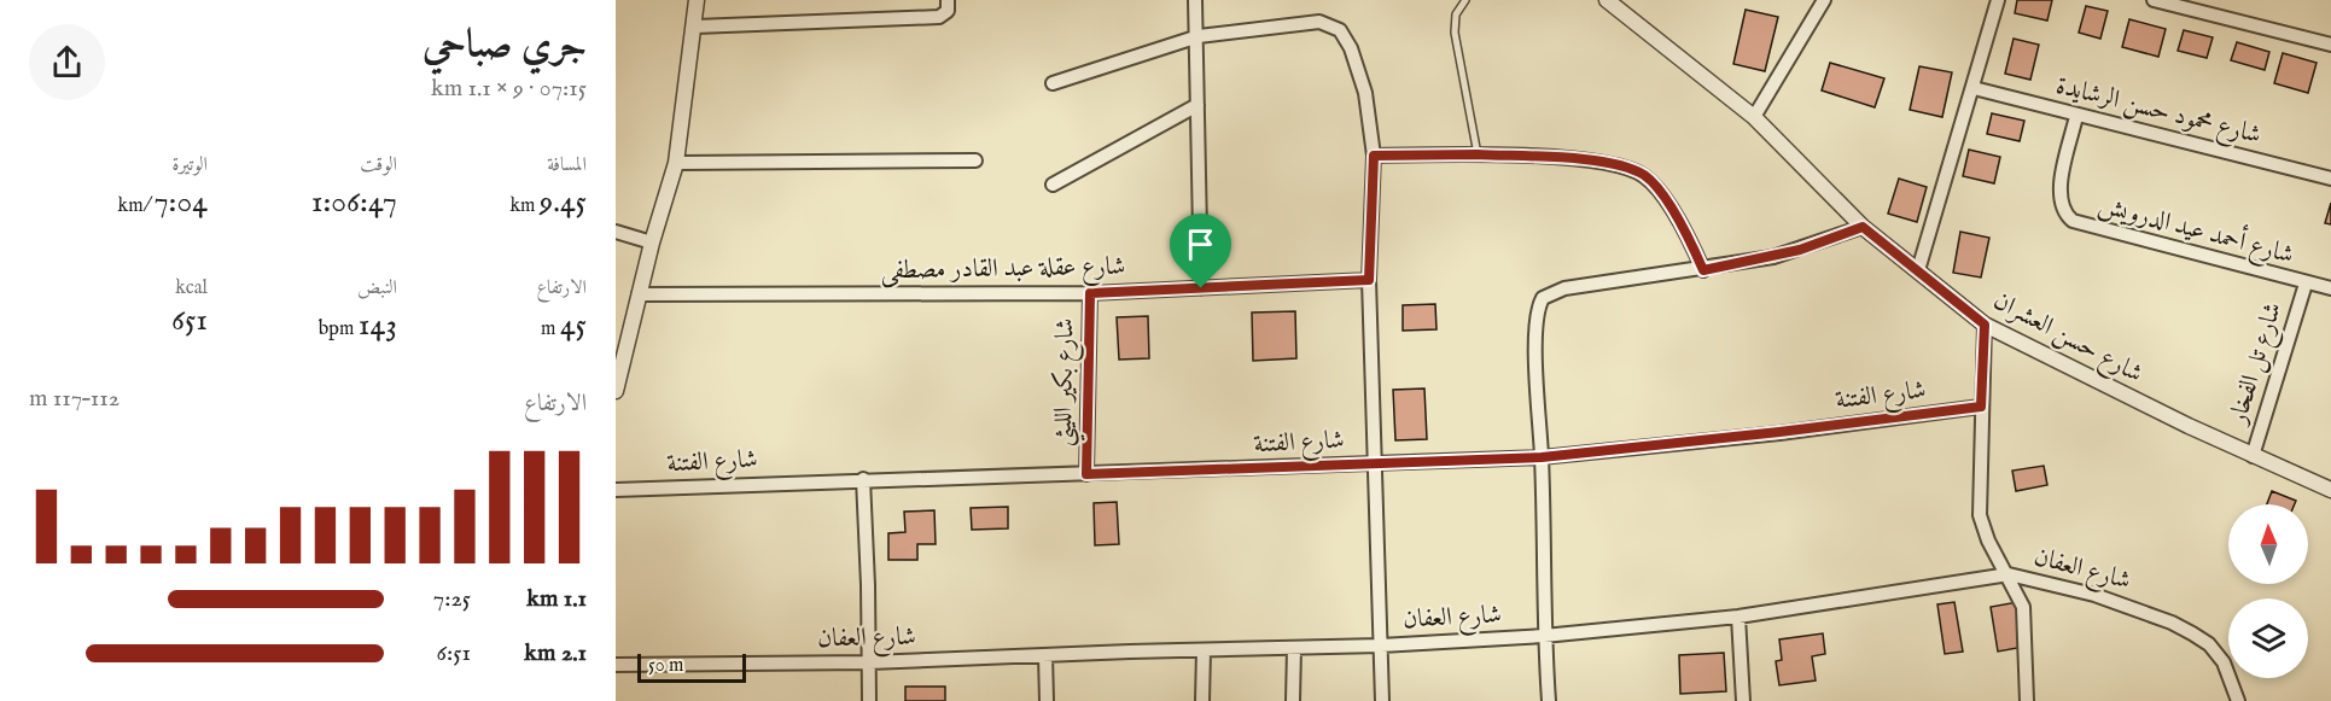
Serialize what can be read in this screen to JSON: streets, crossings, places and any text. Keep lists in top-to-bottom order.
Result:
{
  "streets": {
    "street": [
      "شارع محمود حسن الرشايدة",
      "شارع أحمد عيد الدرويش",
      "شارع عقلة عبد القادر مصطفى",
      "شارع حسن العشران",
      "شارع تل الفخار",
      "شارع بكير الليثي",
      "شارع الفتنة",
      "شارع العفان"
    ]
  },
  "crossings": [
    ["شارع محمود حسن الرشايدة", "شارع أحمد عيد الدرويش"],
    ["شارع أحمد عيد الدرويش", "شارع تل الفخار"],
    ["شارع عقلة عبد القادر مصطفى", "شارع بكير الليثي"],
    ["شارع حسن العشران", "شارع تل الفخار"],
    ["شارع بكير الليثي", "شارع الفتنة"]
  ],
  "scale_bar": "50 m",
  "north": "top",
  "page": {
    "heading": ["جري صباحي", "07:15 · 9 × 1.1 km"],
    "stats": [
      ["المسافة", "9.45 km"],
      ["الوقت", "1:06:47"],
      ["الوتيرة", "7:04 /km"],
      ["الارتفاع", "45 m"],
      ["النبض", "143 bpm"],
      ["kcal", "651"]
    ],
    "chart": ["الارتفاع", "112–117 m"],
    "list": [
      {
        "name": "1.1 km",
        "note": "7:25"
      },
      {
        "name": "2.1 km",
        "note": "6:51"
      }
    ],
    "scale": "50 m"
  }
}
